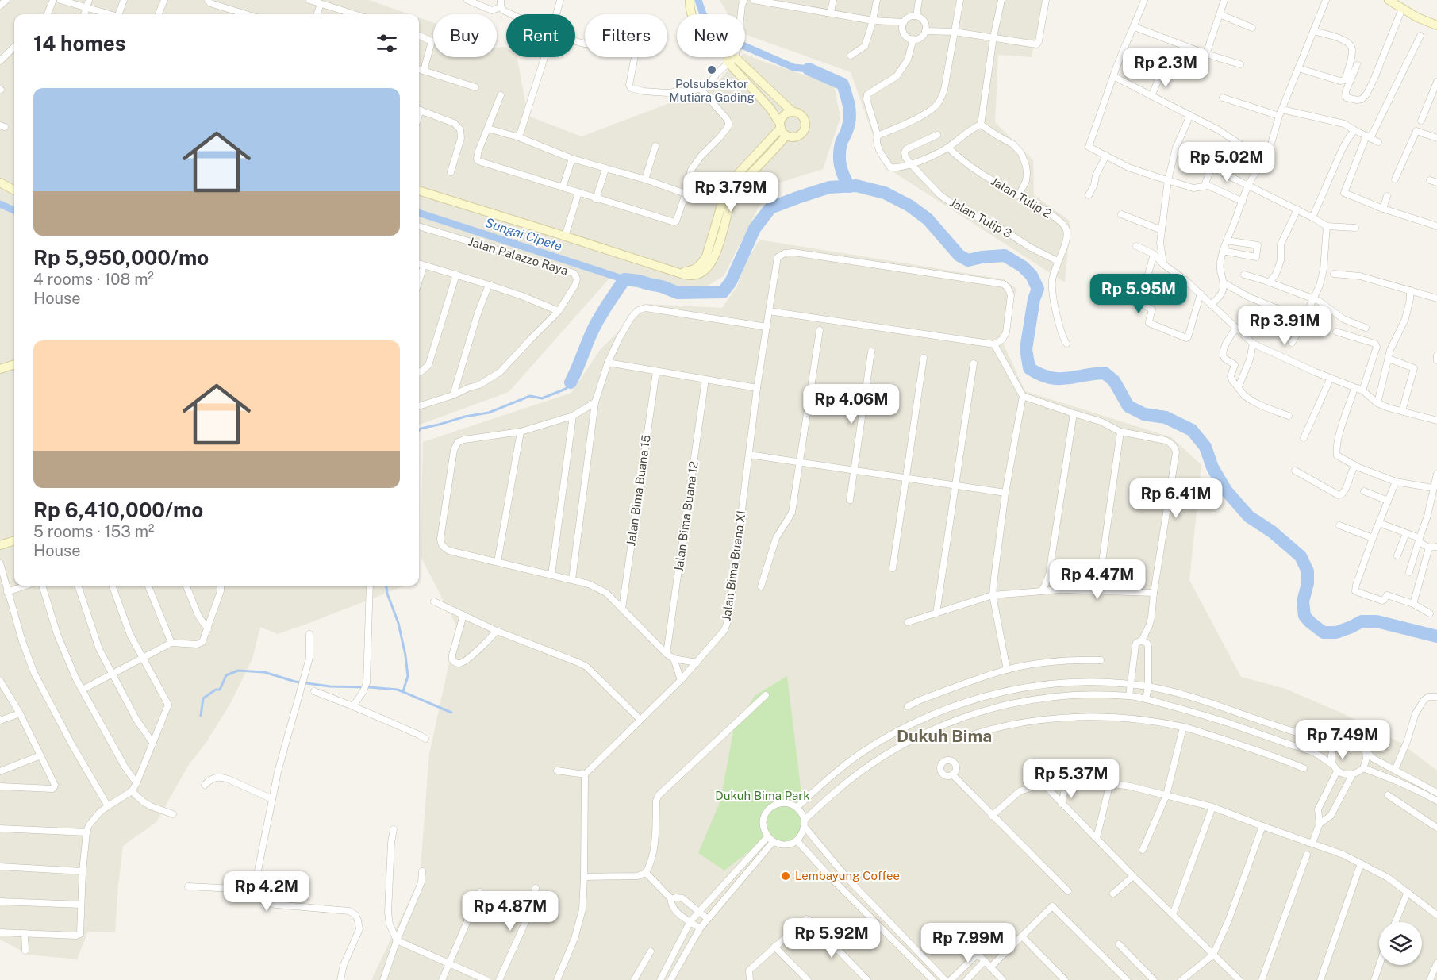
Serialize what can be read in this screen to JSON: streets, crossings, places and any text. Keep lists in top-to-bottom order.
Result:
{
  "streets": {
    "street": [
      "Jalan Tulip 2",
      "Jalan Tulip 3",
      "Jalan Palazzo Raya",
      "Jalan Bima Buana 15",
      "Jalan Bima Buana 12",
      "Jalan Bima Buana XI"
    ]
  },
  "crossings": [
    ["Jalan Tulip 2", "Jalan Tulip 3"]
  ],
  "districts": ["Dukuh Bima"],
  "water": ["Sungai Cipete"],
  "parks": ["Dukuh Bima Park"],
  "places": ["Polsubsektor Mutiara Gading", "Lembayung Coffee"],
  "page": {
    "chip": [
      "Buy",
      "Rent",
      "Filters",
      "New"
    ],
    "heading": "14 homes",
    "price": [
      "Rp 2.3M",
      "Rp 5.02M",
      "Rp 3.79M",
      "Rp 5.95M",
      "Rp 3.91M",
      "Rp 4.06M",
      "Rp 6.41M",
      "Rp 4.47M",
      "Rp 7.49M",
      "Rp 5.37M",
      "Rp 4.2M",
      "Rp 4.87M",
      "Rp 5.92M",
      "Rp 7.99M"
    ],
    "list": [
      {
        "name": "Rp 5,950,000/mo",
        "note": "4 rooms · 108 m² · House"
      },
      {
        "name": "Rp 6,410,000/mo",
        "note": "5 rooms · 153 m² · House"
      }
    ]
  }
}
